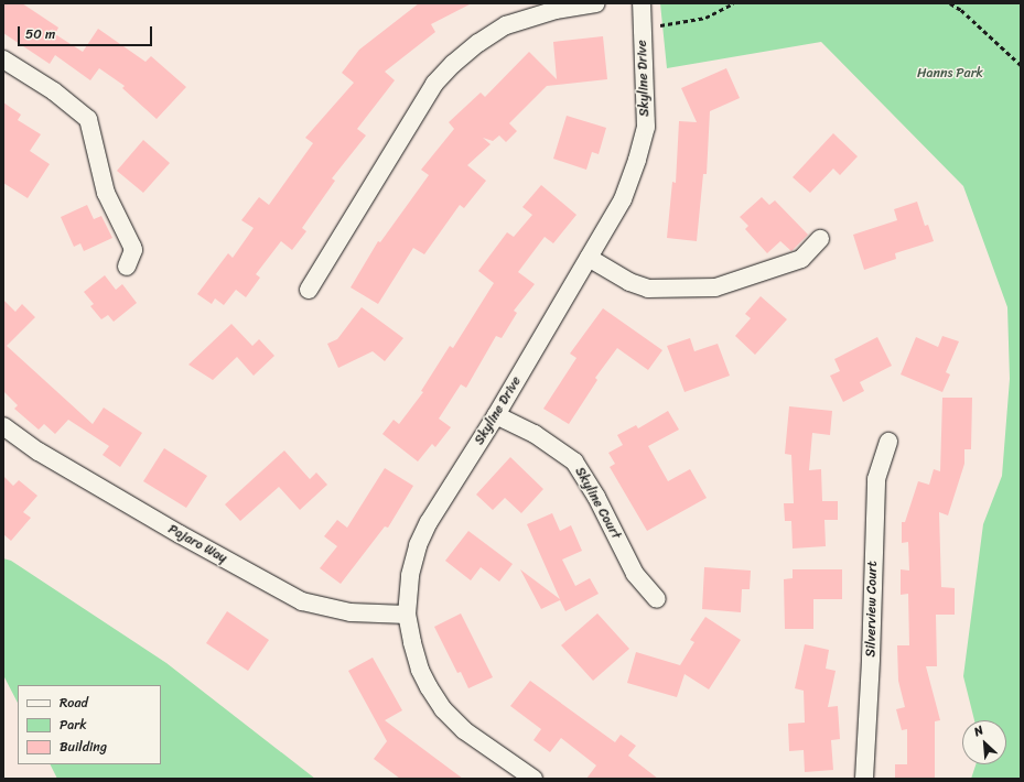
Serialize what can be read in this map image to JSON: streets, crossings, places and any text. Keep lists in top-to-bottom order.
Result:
{
  "streets": {
    "street": [
      "Skyline Drive",
      "Skyline Court",
      "Pajaro Way",
      "Silverview Court"
    ]
  },
  "crossings": [
    ["Skyline Drive", "Skyline Court"],
    ["Skyline Drive", "Pajaro Way"]
  ],
  "parks": ["Hanns Park"],
  "legend": ["Road", "Park", "Building"],
  "scale_bar": "50 m",
  "north": "top left"
}
